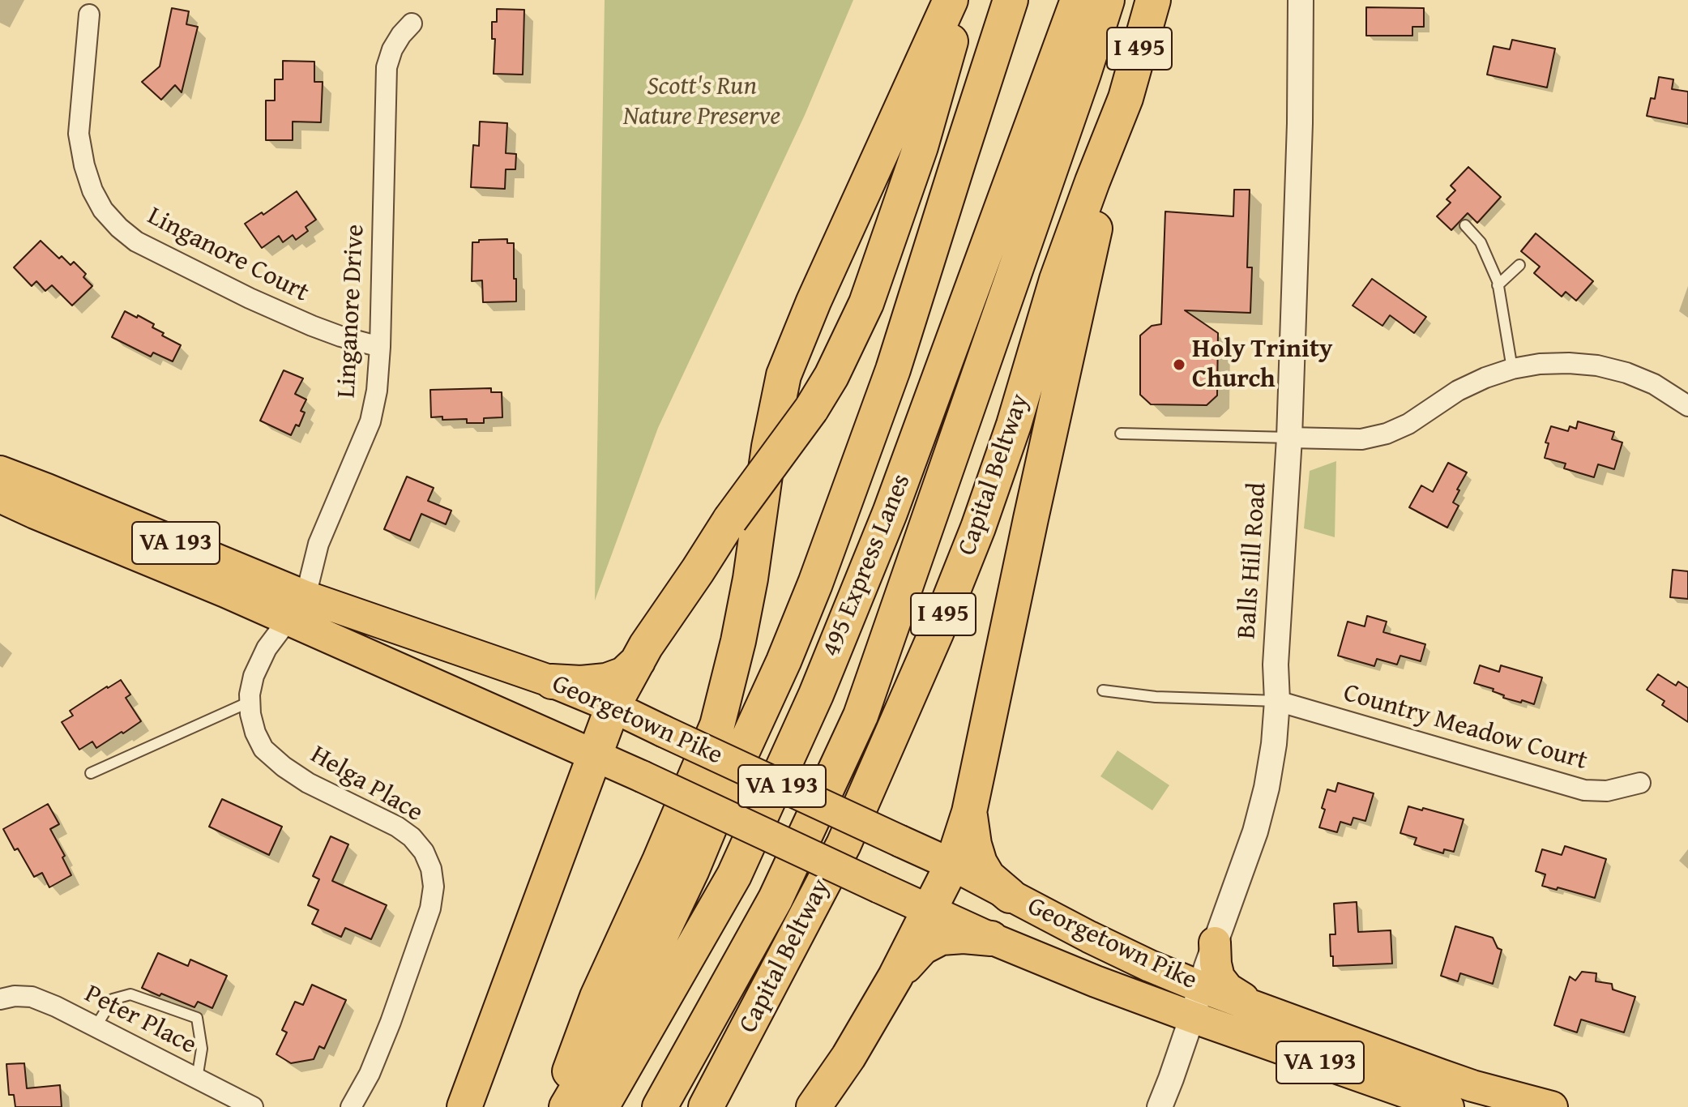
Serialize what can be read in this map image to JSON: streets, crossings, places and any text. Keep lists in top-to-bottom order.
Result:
{
  "streets": {
    "highway": ["I 495", "Capital Beltway", "495 Express Lanes"],
    "main road": ["VA 193", "Georgetown Pike"],
    "street": [
      "Linganore Court",
      "Linganore Drive",
      "Balls Hill Road",
      "Country Meadow Court",
      "Helga Place",
      "Peter Place"
    ]
  },
  "crossings": [
    ["Linganore Court", "Linganore Drive"],
    ["Linganore Drive", "Georgetown Pike"],
    ["Linganore Drive", "Helga Place"],
    ["Balls Hill Road", "Georgetown Pike"],
    ["Balls Hill Road", "Country Meadow Court"],
    ["Georgetown Pike", "Helga Place"]
  ],
  "parks": ["Scott's Run Nature Preserve"],
  "places": ["Holy Trinity Church"]
}
